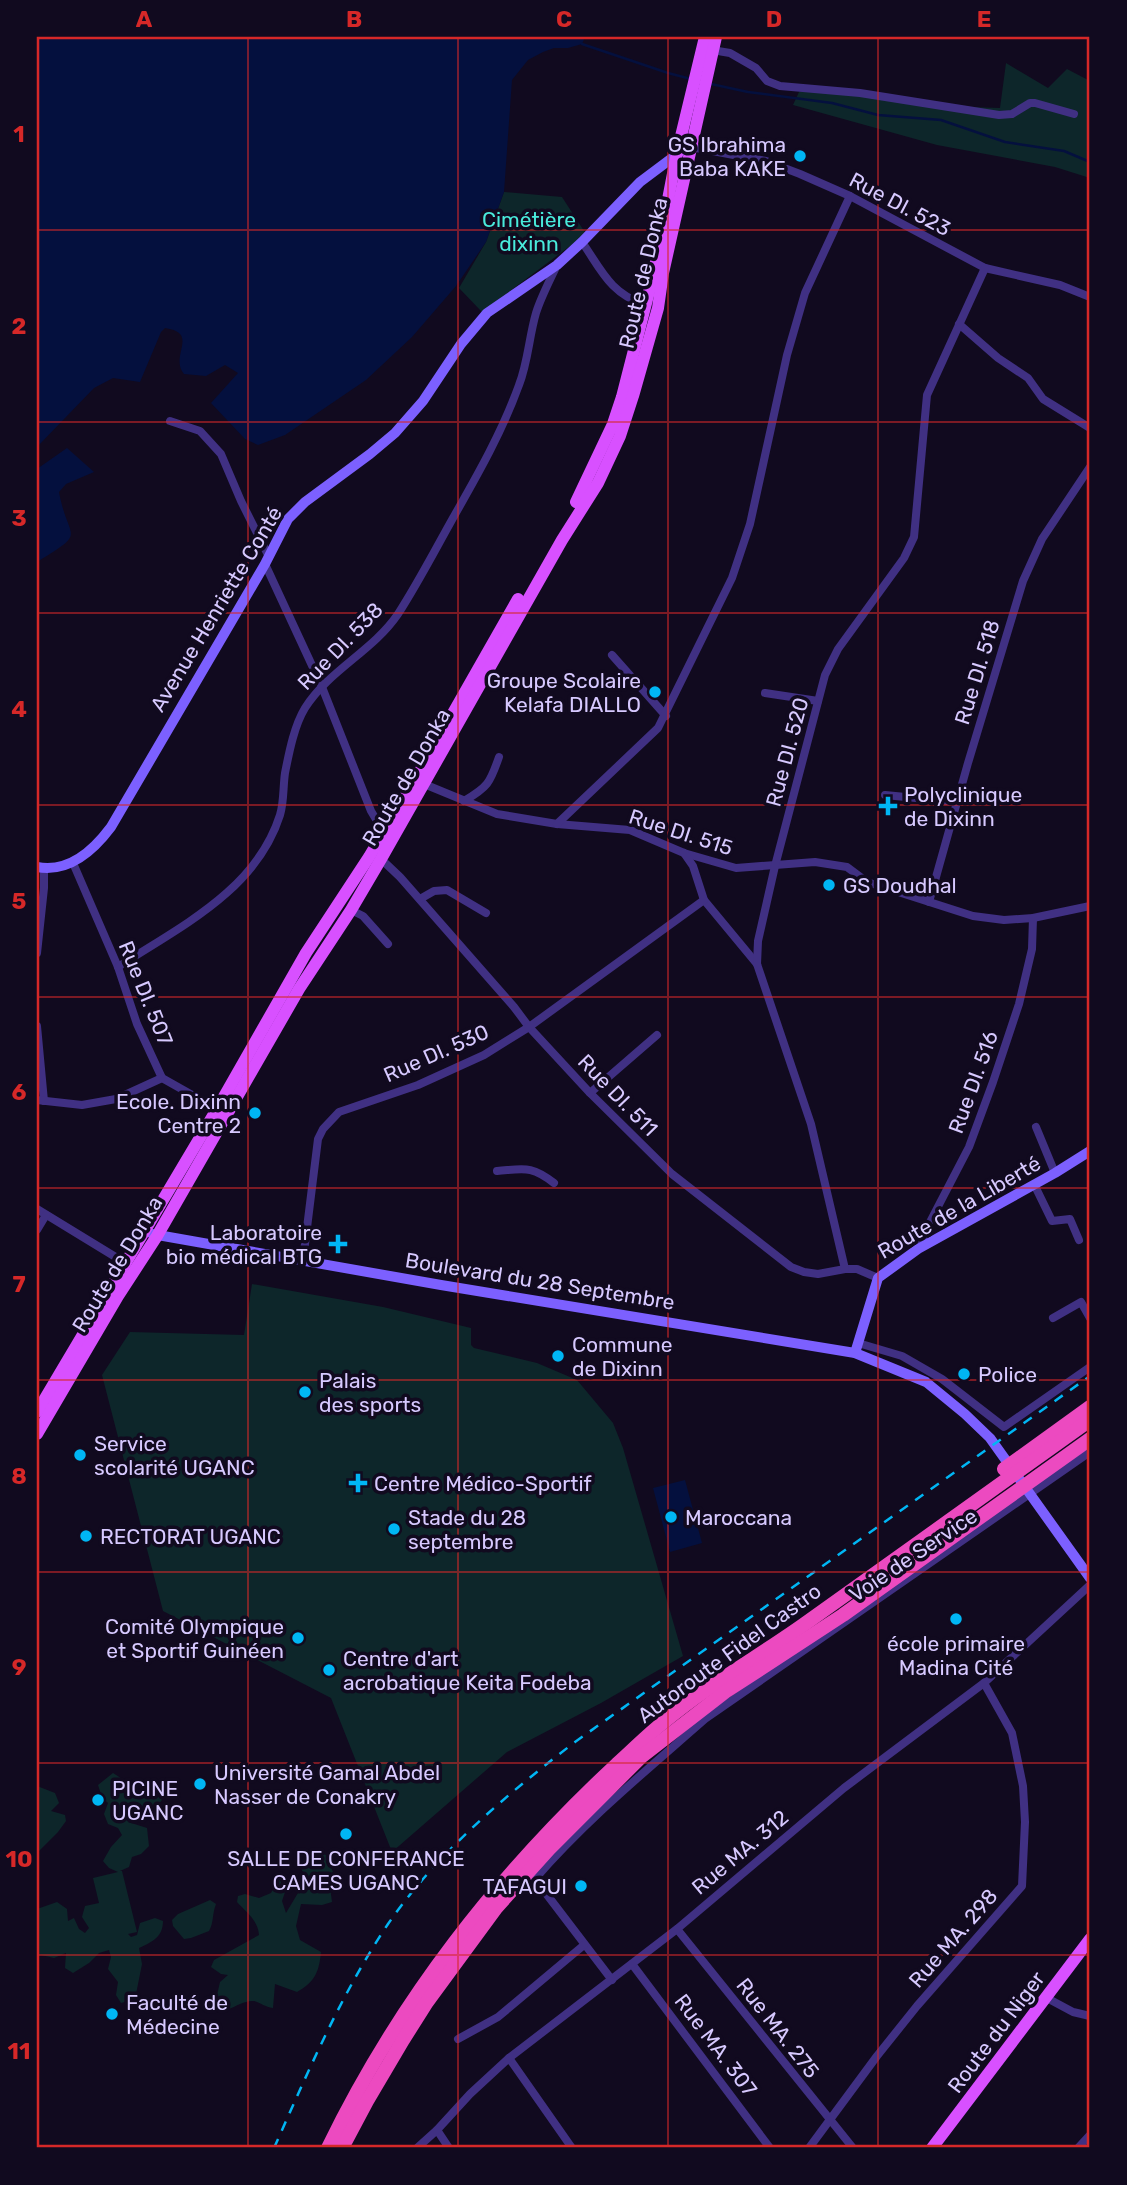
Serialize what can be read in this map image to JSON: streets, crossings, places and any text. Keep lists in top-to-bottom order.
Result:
{
  "streets": {
    "highway": ["Autoroute Fidel Castro"],
    "main road": [
      "Route de Donka",
      "Avenue Henriette Conté",
      "Route de la Liberté",
      "Boulevard du 28 Septembre",
      "Route du Niger"
    ],
    "street": [
      "Rue DI. 523",
      "Rue DI. 538",
      "Rue DI. 518",
      "Rue DI. 520",
      "Rue DI. 515",
      "Rue DI. 507",
      "Rue DI. 530",
      "Rue DI. 516",
      "Rue DI. 511",
      "Voie de Service",
      "Rue MA. 312",
      "Rue MA. 298",
      "Rue MA. 275",
      "Rue MA. 307"
    ]
  },
  "crossings": [
    ["Rue DI. 523", "Route de Donka"],
    ["Rue DI. 523", "Avenue Henriette Conté"],
    ["Rue DI. 523", "Rue DI. 520"],
    ["Route de Donka", "Avenue Henriette Conté"],
    ["Route de Donka", "Rue DI. 515"],
    ["Route de Donka", "Rue DI. 507"],
    ["Route de Donka", "Rue DI. 511"],
    ["Route de Donka", "Boulevard du 28 Septembre"],
    ["Avenue Henriette Conté", "Rue DI. 538"],
    ["Avenue Henriette Conté", "Rue DI. 507"],
    ["Rue DI. 538", "Rue DI. 507"],
    ["Rue DI. 518", "Rue DI. 515"],
    ["Rue DI. 520", "Rue DI. 515"],
    ["Rue DI. 520", "Rue DI. 511"],
    ["Rue DI. 515", "Rue DI. 516"],
    ["Rue DI. 530", "Rue DI. 511"],
    ["Rue DI. 530", "Boulevard du 28 Septembre"],
    ["Rue DI. 516", "Route de la Liberté"],
    ["Rue DI. 511", "Route de la Liberté"],
    ["Route de la Liberté", "Boulevard du 28 Septembre"],
    ["Rue MA. 312", "Rue MA. 298"],
    ["Rue MA. 312", "Rue MA. 275"],
    ["Rue MA. 312", "Rue MA. 307"],
    ["Rue MA. 298", "Rue MA. 275"]
  ],
  "parks": ["Cimétière dixinn"],
  "places": {
    "other": [
      "GS Ibrahima Baba KAKE",
      "Groupe Scolaire Kelafa DIALLO",
      "GS Doudhal",
      "Ecole. Dixinn Centre 2",
      "Commune de Dixinn",
      "Police",
      "Palais des sports",
      "Service scolarité UGANC",
      "Maroccana",
      "Stade du 28 septembre",
      "RECTORAT UGANC",
      "école primaire Madina Cité",
      "Comité Olympique et Sportif Guinéen",
      "Centre d'art acrobatique Keita Fodeba",
      "Université Gamal Abdel Nasser de Conakry",
      "PICINE UGANC",
      "SALLE DE CONFERANCE CAMES UGANC",
      "TAFAGUI",
      "Faculté de Médecine"
    ],
    "health": ["Polyclinique de Dixinn", "Laboratoire bio médical BTG", "Centre Médico-Sportif"]
  },
  "grid": {
    "columns": [
      "A",
      "B",
      "C",
      "D",
      "E"
    ],
    "rows": [
      "1",
      "2",
      "3",
      "4",
      "5",
      "6",
      "7",
      "8",
      "9",
      "10",
      "11"
    ]
  }
}
